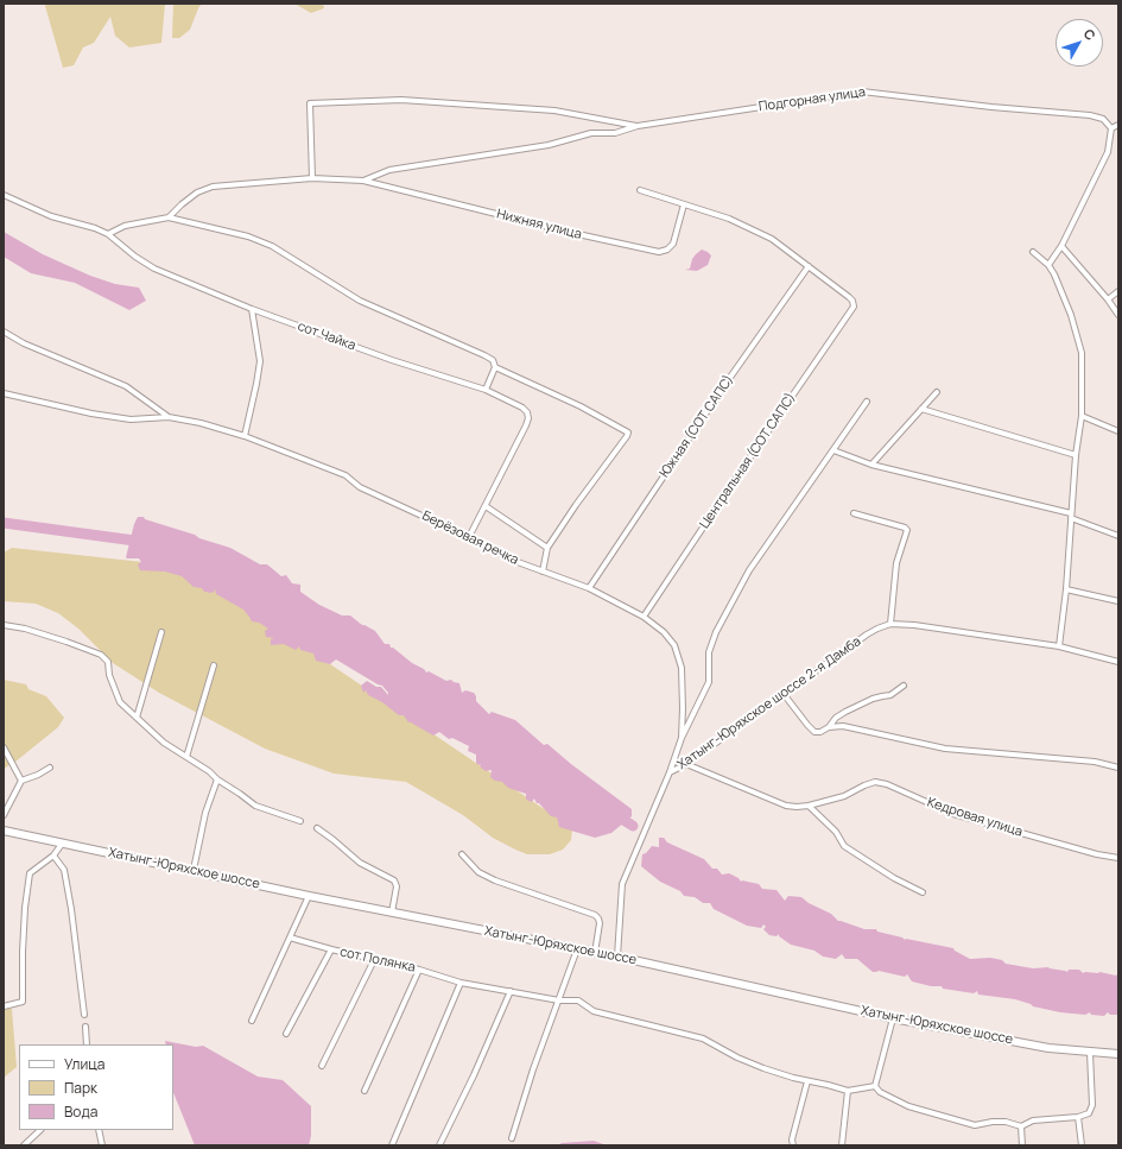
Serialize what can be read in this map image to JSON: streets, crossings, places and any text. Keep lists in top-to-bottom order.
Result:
{
  "streets": {
    "main road": ["Хатынг-Юряхское шоссе"],
    "street": [
      "Подгорная улица",
      "Нижняя улица",
      "сот Чайка",
      "Южная (СОТ САПС)",
      "Центральная (СОТ САПС)",
      "Берёзовая речка",
      "Хатынг-Юряхское шоссе 2-я Дамба",
      "Кедровая улица",
      "сот Полянка"
    ]
  },
  "crossings": [
    ["Подгорная улица", "Нижняя улица"],
    ["Южная (СОТ САПС)", "Центральная (СОТ САПС)"],
    ["Южная (СОТ САПС)", "Берёзовая речка"],
    ["Центральная (СОТ САПС)", "Берёзовая речка"],
    ["Хатынг-Юряхское шоссе 2-я Дамба", "Кедровая улица"],
    ["Хатынг-Юряхское шоссе 2-я Дамба", "Хатынг-Юряхское шоссе"]
  ],
  "legend": ["Улица", "Парк", "Вода"],
  "north": "top right"
}
